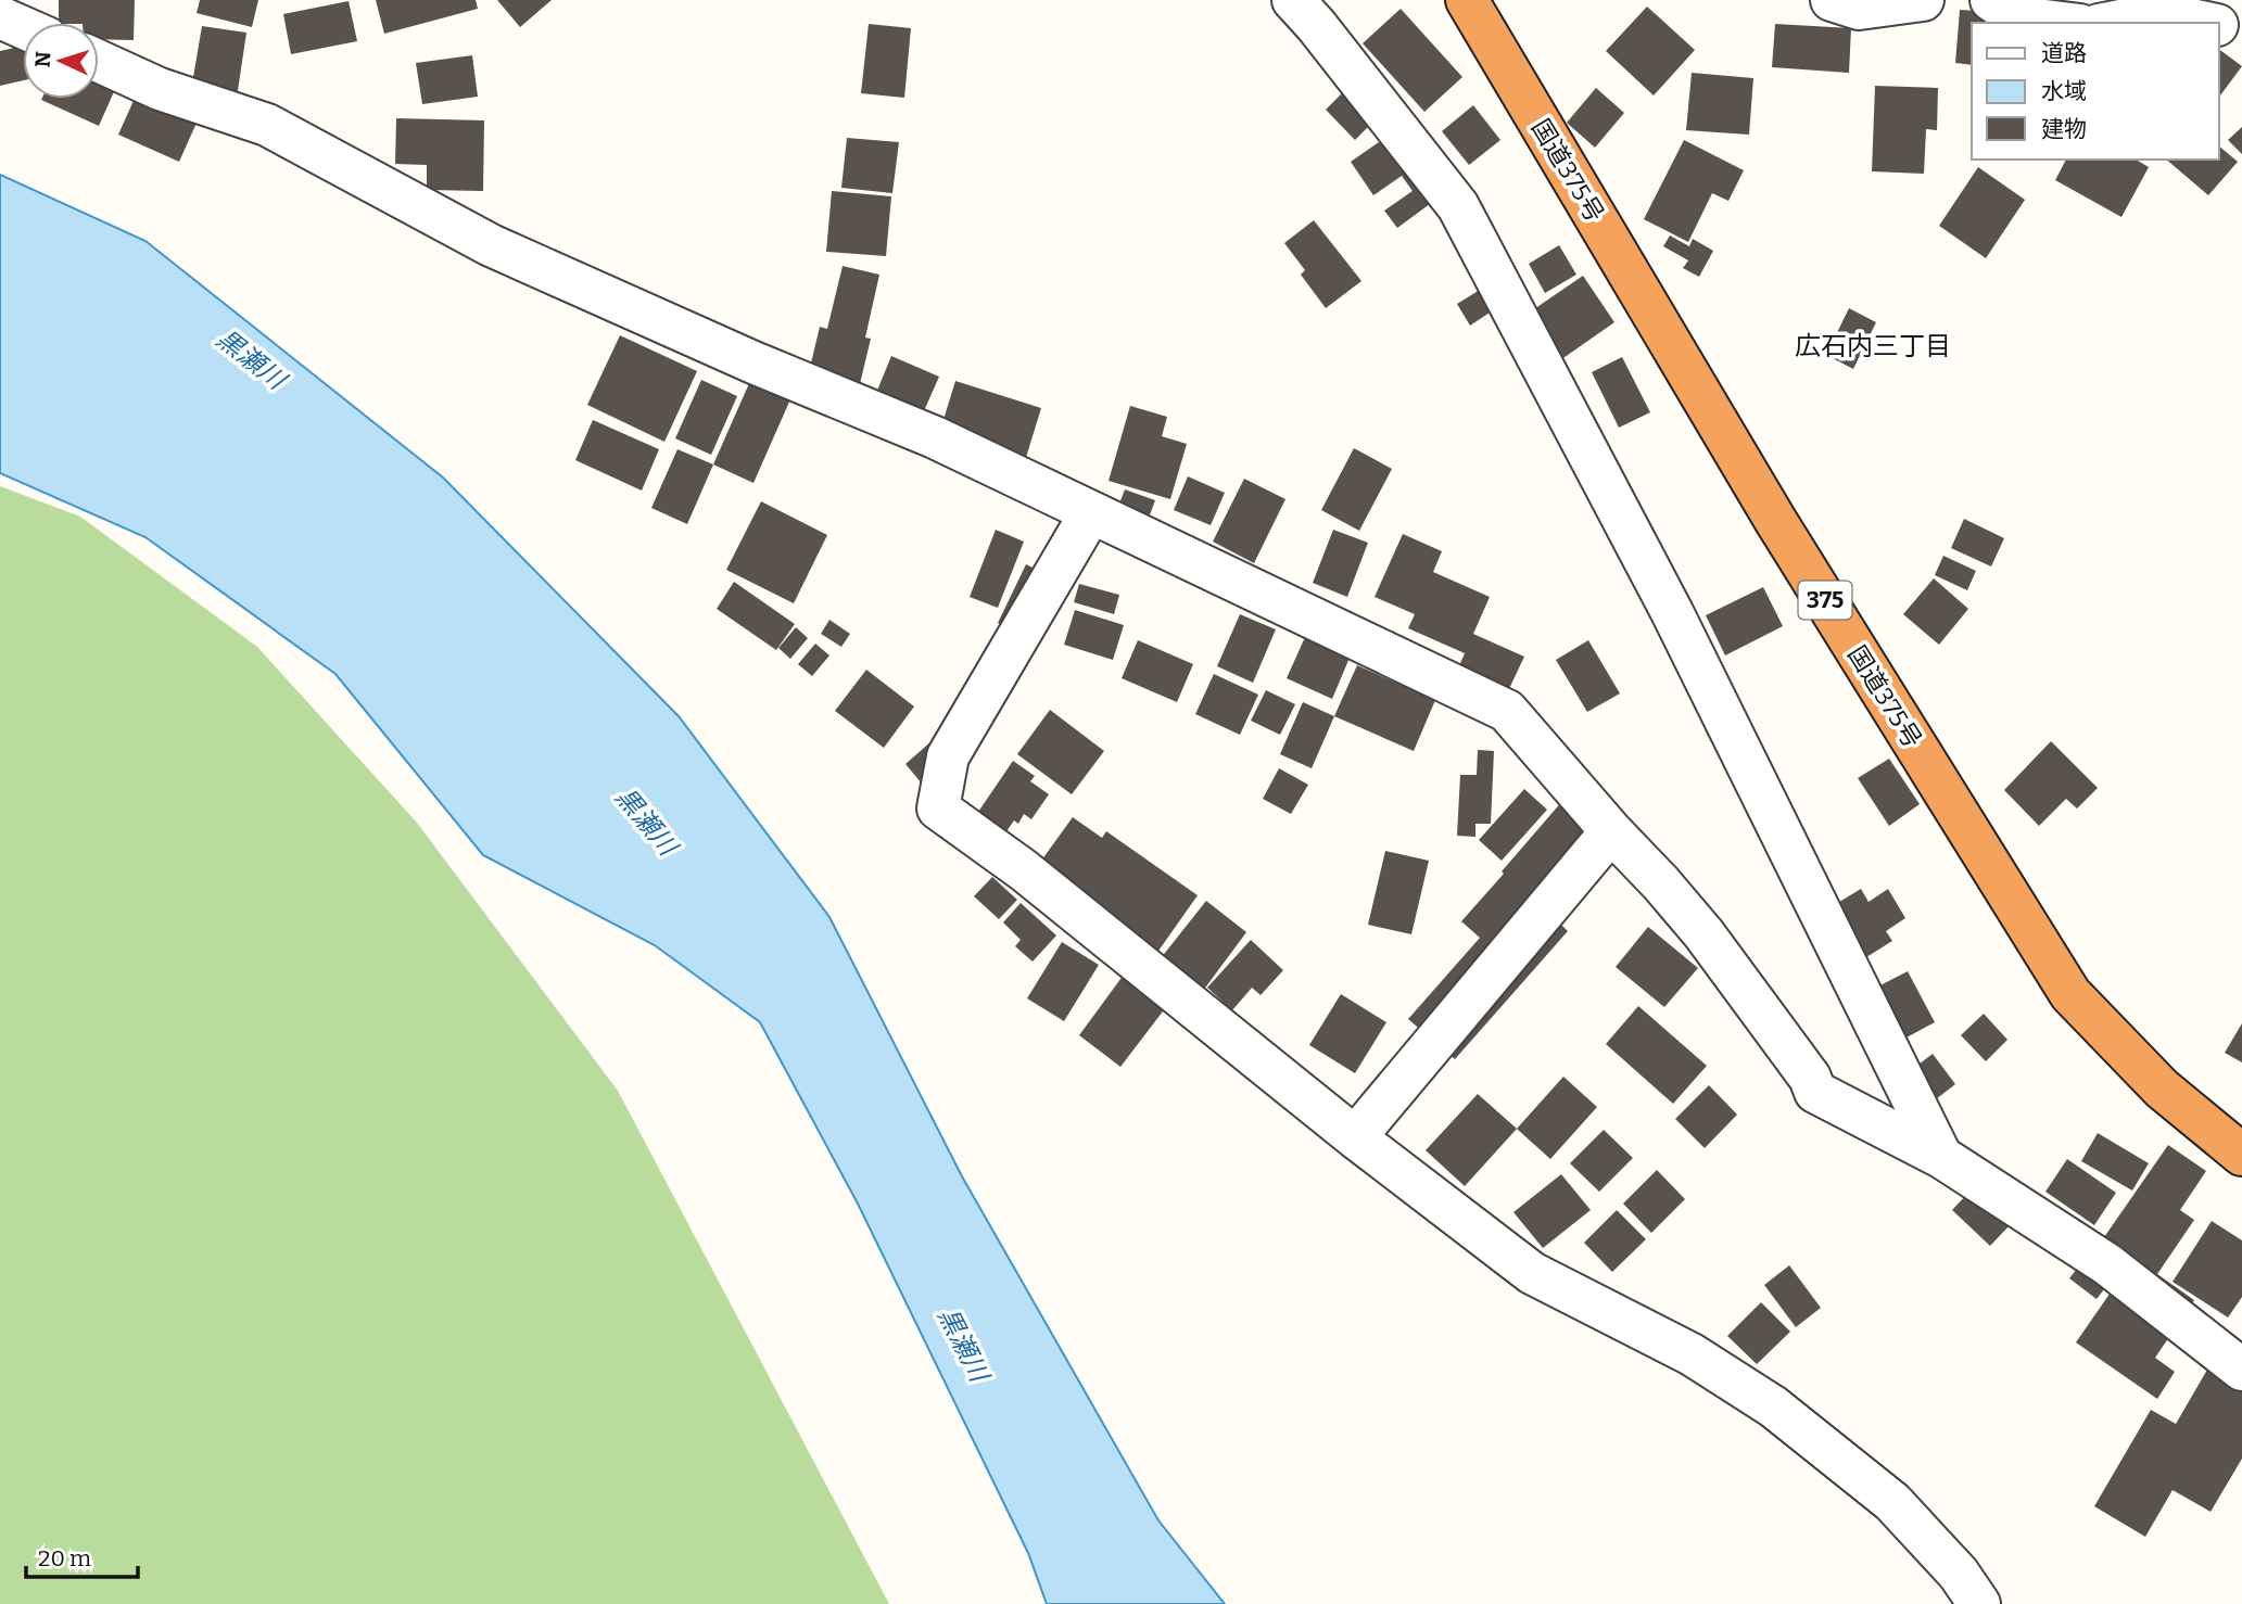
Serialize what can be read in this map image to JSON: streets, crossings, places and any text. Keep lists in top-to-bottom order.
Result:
{
  "streets": {
    "highway": ["国道375号", "375"]
  },
  "districts": ["広石内三丁目"],
  "water": ["黒瀬川"],
  "legend": ["道路", "水域", "建物"],
  "scale_bar": "20 m",
  "north": "left"
}
